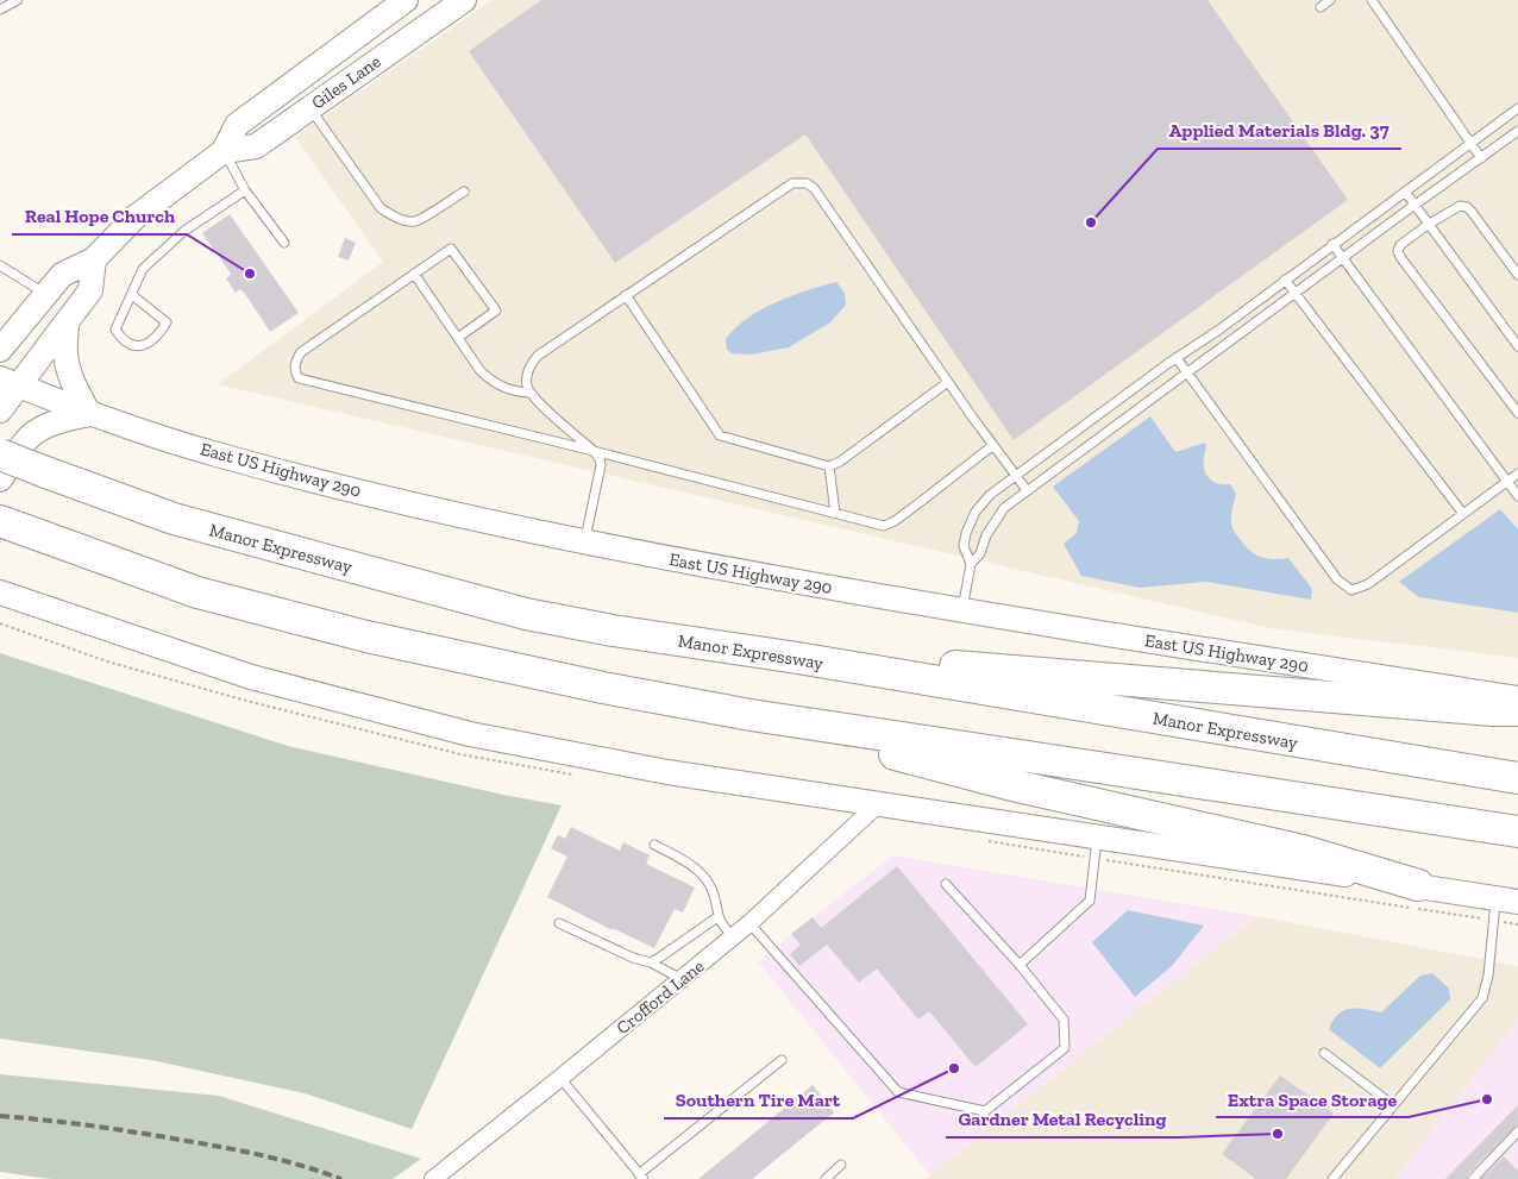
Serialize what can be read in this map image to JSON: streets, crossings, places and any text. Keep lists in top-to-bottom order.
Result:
{
  "streets": {
    "highway": ["Manor Expressway"],
    "main road": ["Giles Lane", "East US Highway 290"],
    "street": ["Crofford Lane"]
  },
  "places": [
    "Applied Materials Bldg. 37",
    "Real Hope Church",
    "Southern Tire Mart",
    "Extra Space Storage",
    "Gardner Metal Recycling"
  ]
}
